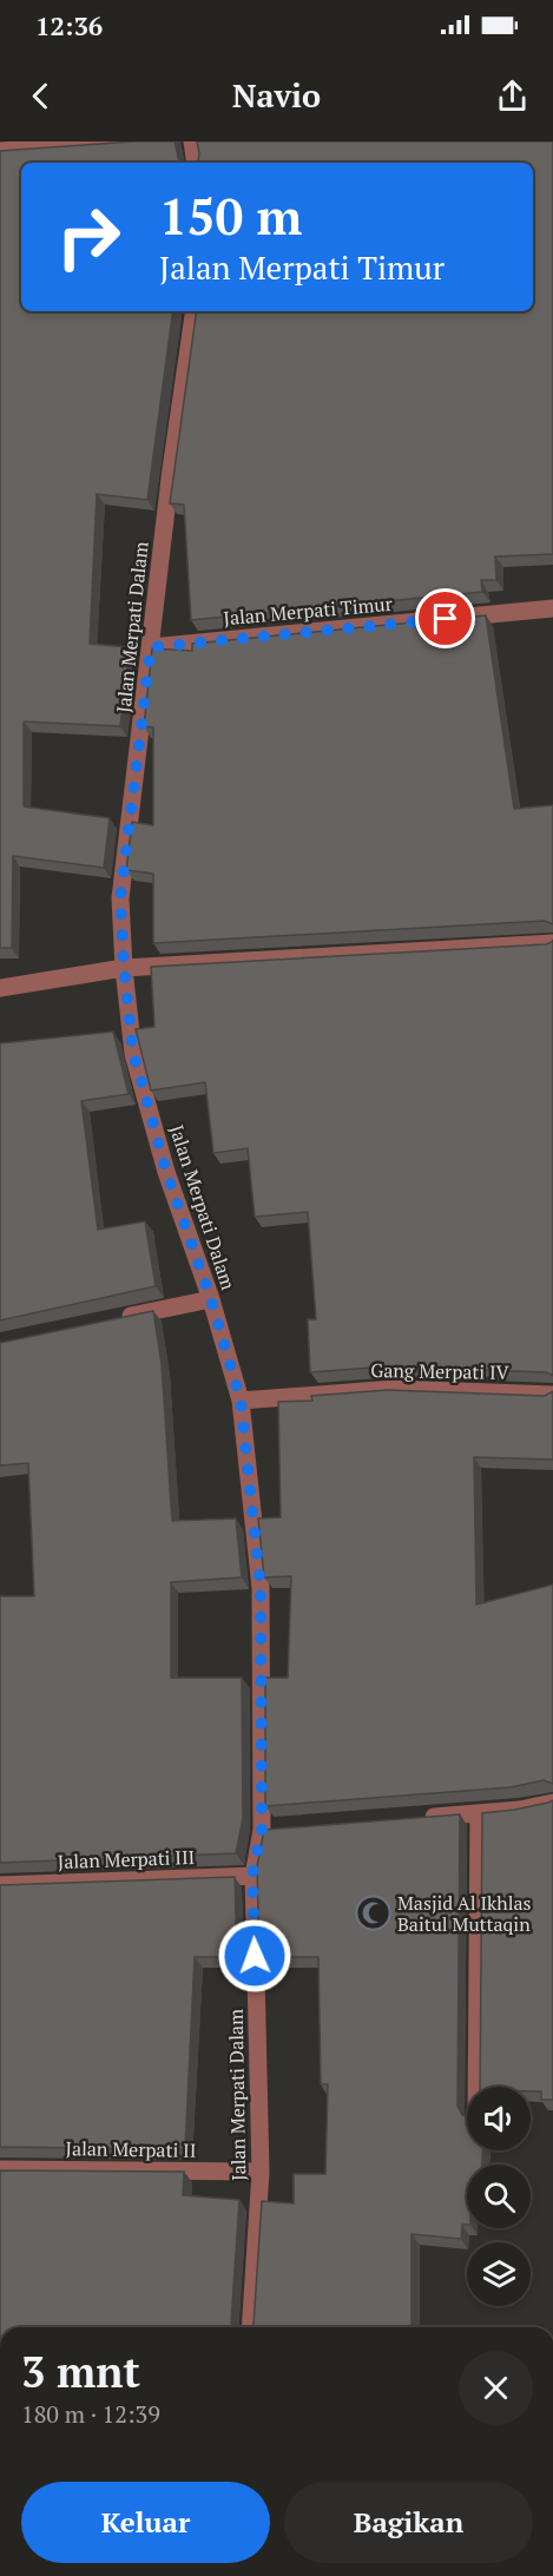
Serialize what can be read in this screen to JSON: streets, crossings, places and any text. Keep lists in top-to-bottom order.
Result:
{
  "streets": {
    "street": [
      "Jalan Merpati Timur",
      "Jalan Merpati Dalam",
      "Gang Merpati IV",
      "Jalan Merpati III",
      "Jalan Merpati II"
    ]
  },
  "crossings": [
    ["Jalan Merpati Timur", "Jalan Merpati Dalam"],
    ["Jalan Merpati Dalam", "Gang Merpati IV"],
    ["Jalan Merpati Dalam", "Jalan Merpati III"],
    ["Jalan Merpati Dalam", "Jalan Merpati II"]
  ],
  "places": {
    "mosque": ["Masjid Al Ikhlas Baitul Muttaqin"]
  },
  "page": {
    "status": "12:36",
    "header": "Navio",
    "turn": ["150 m", "Jalan Merpati Timur"],
    "heading": ["3 mnt", "180 m · 12:39"],
    "buttons": ["Keluar", "Bagikan"]
  }
}
